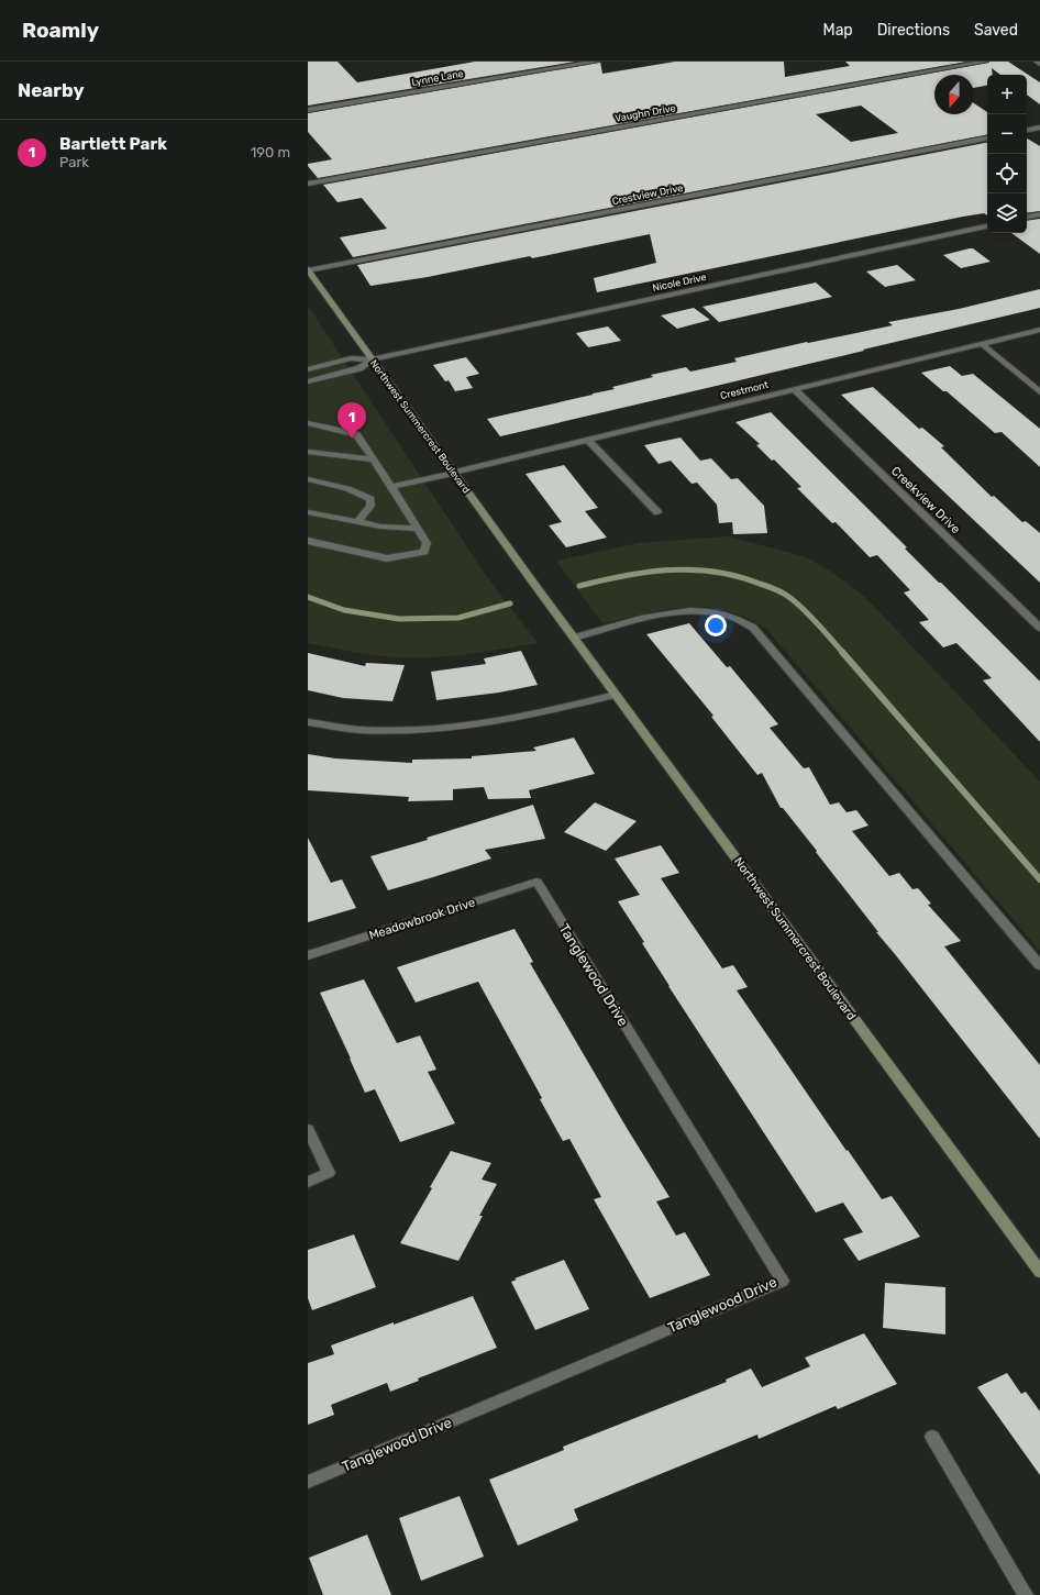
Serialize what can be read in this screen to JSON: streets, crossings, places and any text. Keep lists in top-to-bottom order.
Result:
{
  "streets": {
    "street": [
      "Lynne Lane",
      "Vaughn Drive",
      "Crestview Drive",
      "Nicole Drive",
      "Crestmont",
      "Northwest Summercrest Boulevard",
      "Creekview Drive",
      "Meadowbrook Drive",
      "Tanglewood Drive"
    ]
  },
  "crossings": [
    ["Crestview Drive", "Northwest Summercrest Boulevard"],
    ["Nicole Drive", "Northwest Summercrest Boulevard"],
    ["Crestmont", "Northwest Summercrest Boulevard"],
    ["Crestmont", "Creekview Drive"],
    ["Meadowbrook Drive", "Tanglewood Drive"]
  ],
  "north": "bottom",
  "page": {
    "header": "Roamly",
    "nav": ["Map", "Directions", "Saved"],
    "heading": "Nearby",
    "map_buttons": ["+", "−"],
    "list": [
      {
        "mark": "1",
        "name": "Bartlett Park",
        "note": "Park",
        "value": "190 m"
      }
    ],
    "pins": "1"
  }
}
